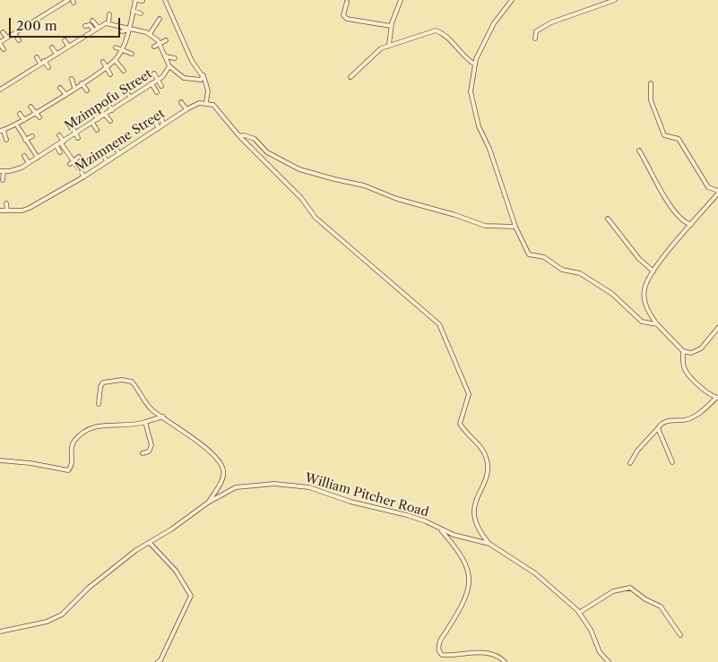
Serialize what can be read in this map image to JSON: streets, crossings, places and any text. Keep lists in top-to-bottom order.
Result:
{
  "streets": {
    "street": ["Mzimpofu Street", "Mzimnene Street", "William Pitcher Road"]
  },
  "scale_bar": "200 m"
}
